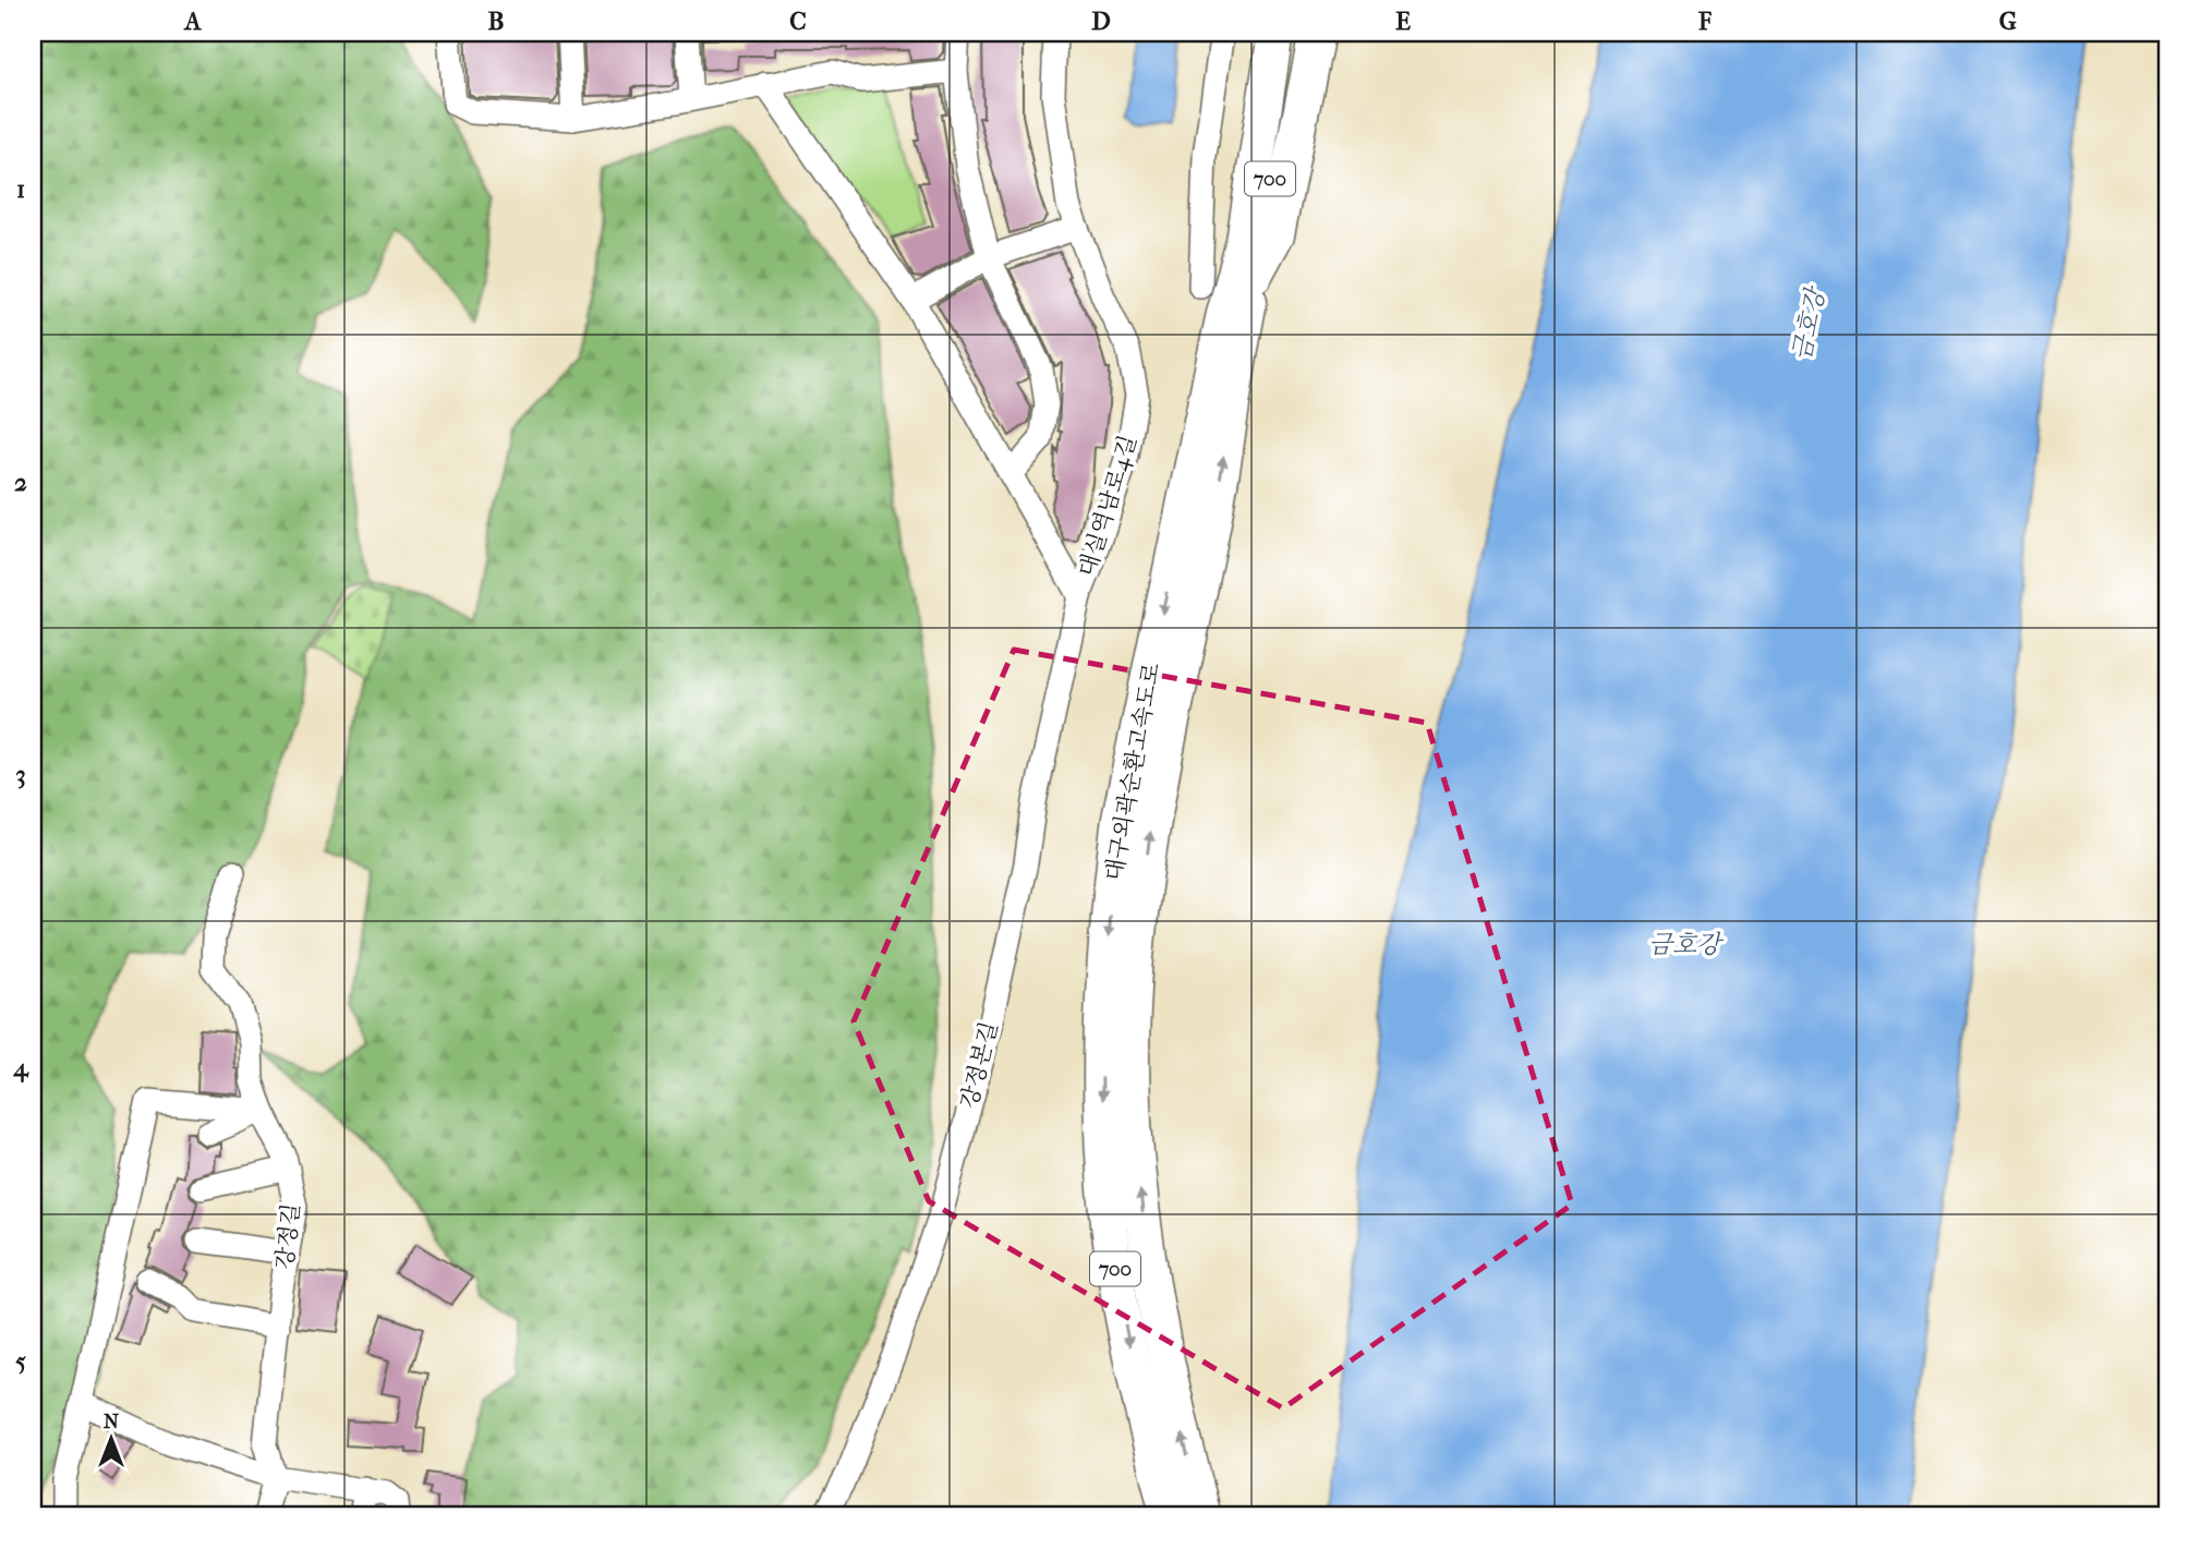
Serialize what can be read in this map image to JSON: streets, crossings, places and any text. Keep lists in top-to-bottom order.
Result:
{
  "streets": {
    "highway": ["700", "대구외곽순환고속도로"],
    "street": ["대실역남로4길", "강정본길", "강정길"]
  },
  "crossings": [
    ["대실역남로4길", "강정본길"]
  ],
  "water": ["금호강"],
  "north": "top",
  "grid": {
    "columns": [
      "A",
      "B",
      "C",
      "D",
      "E",
      "F",
      "G"
    ],
    "rows": [
      "1",
      "2",
      "3",
      "4",
      "5"
    ]
  }
}
